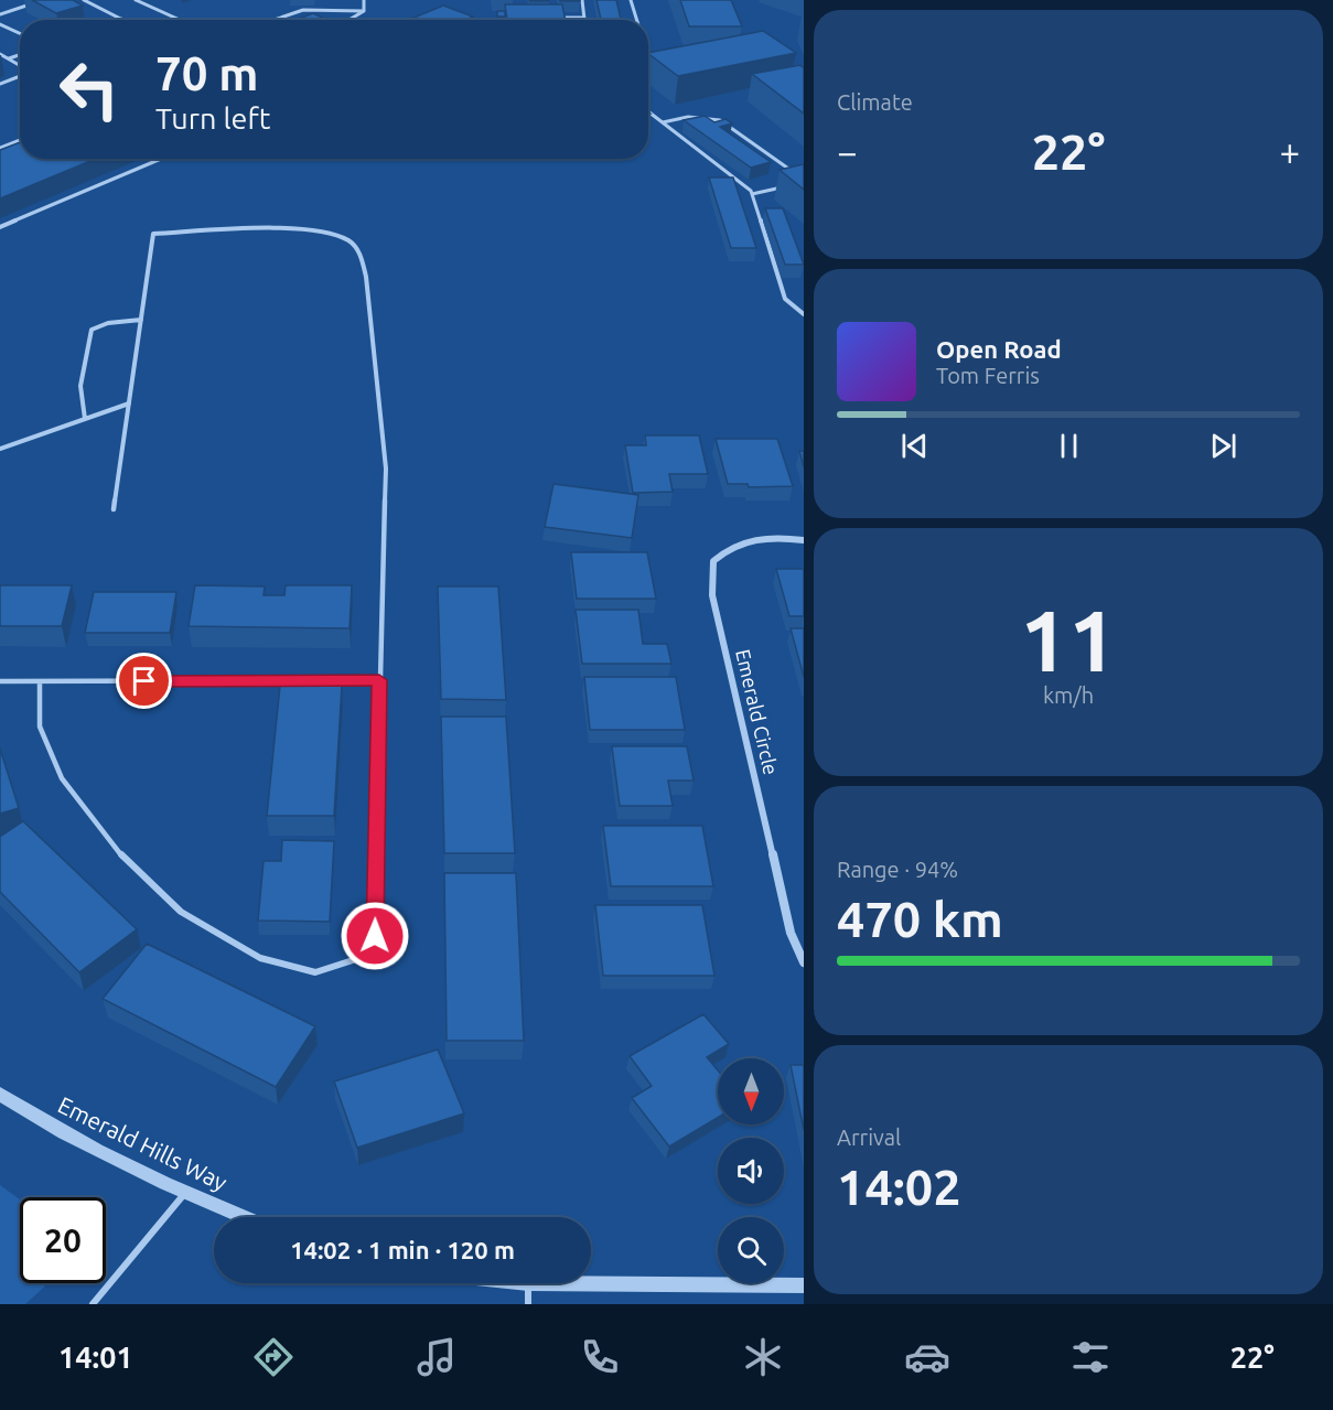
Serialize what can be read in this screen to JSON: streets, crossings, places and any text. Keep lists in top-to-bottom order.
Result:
{
  "streets": {
    "street": ["Emerald Circle", "Emerald Hills Way"]
  },
  "north": "bottom",
  "page": {
    "tile": [
      "Climate",
      ["11", "km/h"],
      ["Range · 94%", "470 km"],
      ["Arrival", "14:02"]
    ],
    "turn": ["70 m", "Turn left"],
    "heat": ["−", "22°", "+"],
    "song": ["Open Road", "Tom Ferris"],
    "limit": "20",
    "trip": "14:02 · 1 min · 120 m",
    "tabs": ["14:01", "22°"]
  }
}
